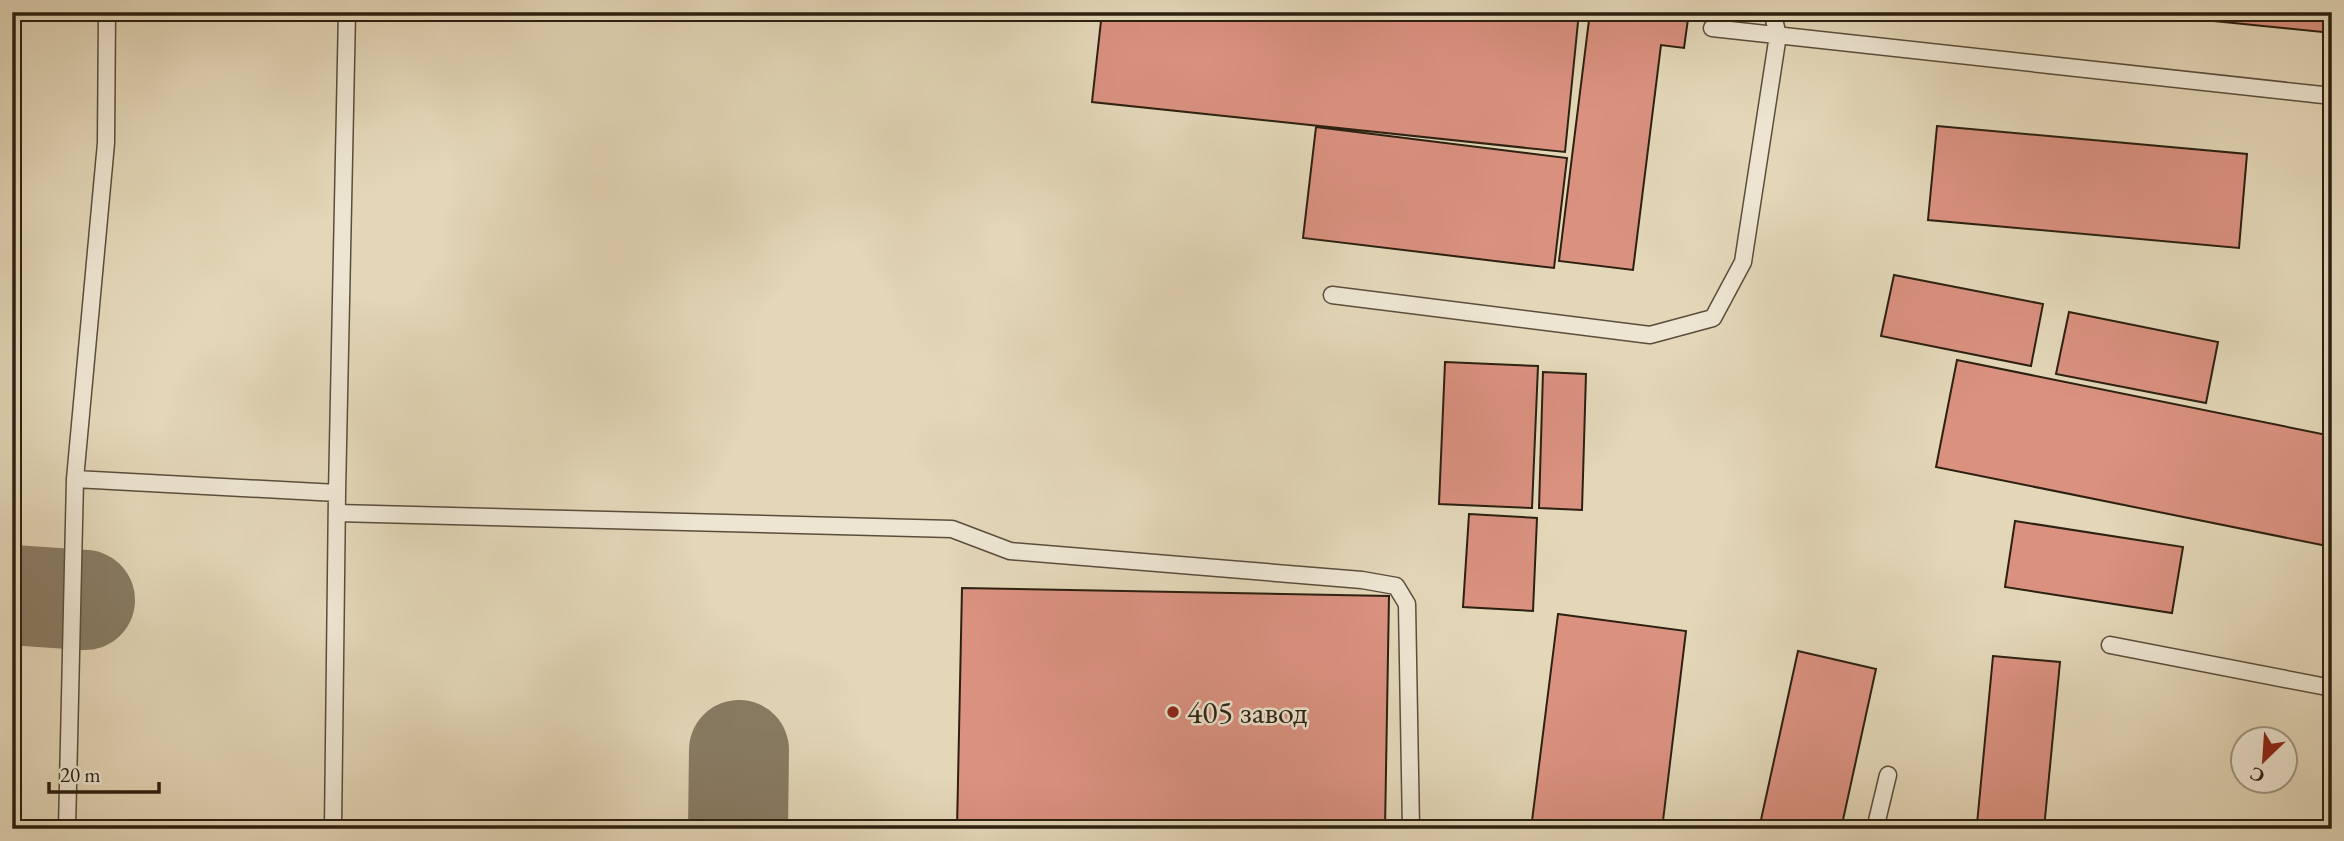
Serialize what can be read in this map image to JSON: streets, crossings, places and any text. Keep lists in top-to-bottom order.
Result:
{
  "places": ["405 завод"],
  "scale_bar": "20 m",
  "north": "bottom left"
}
